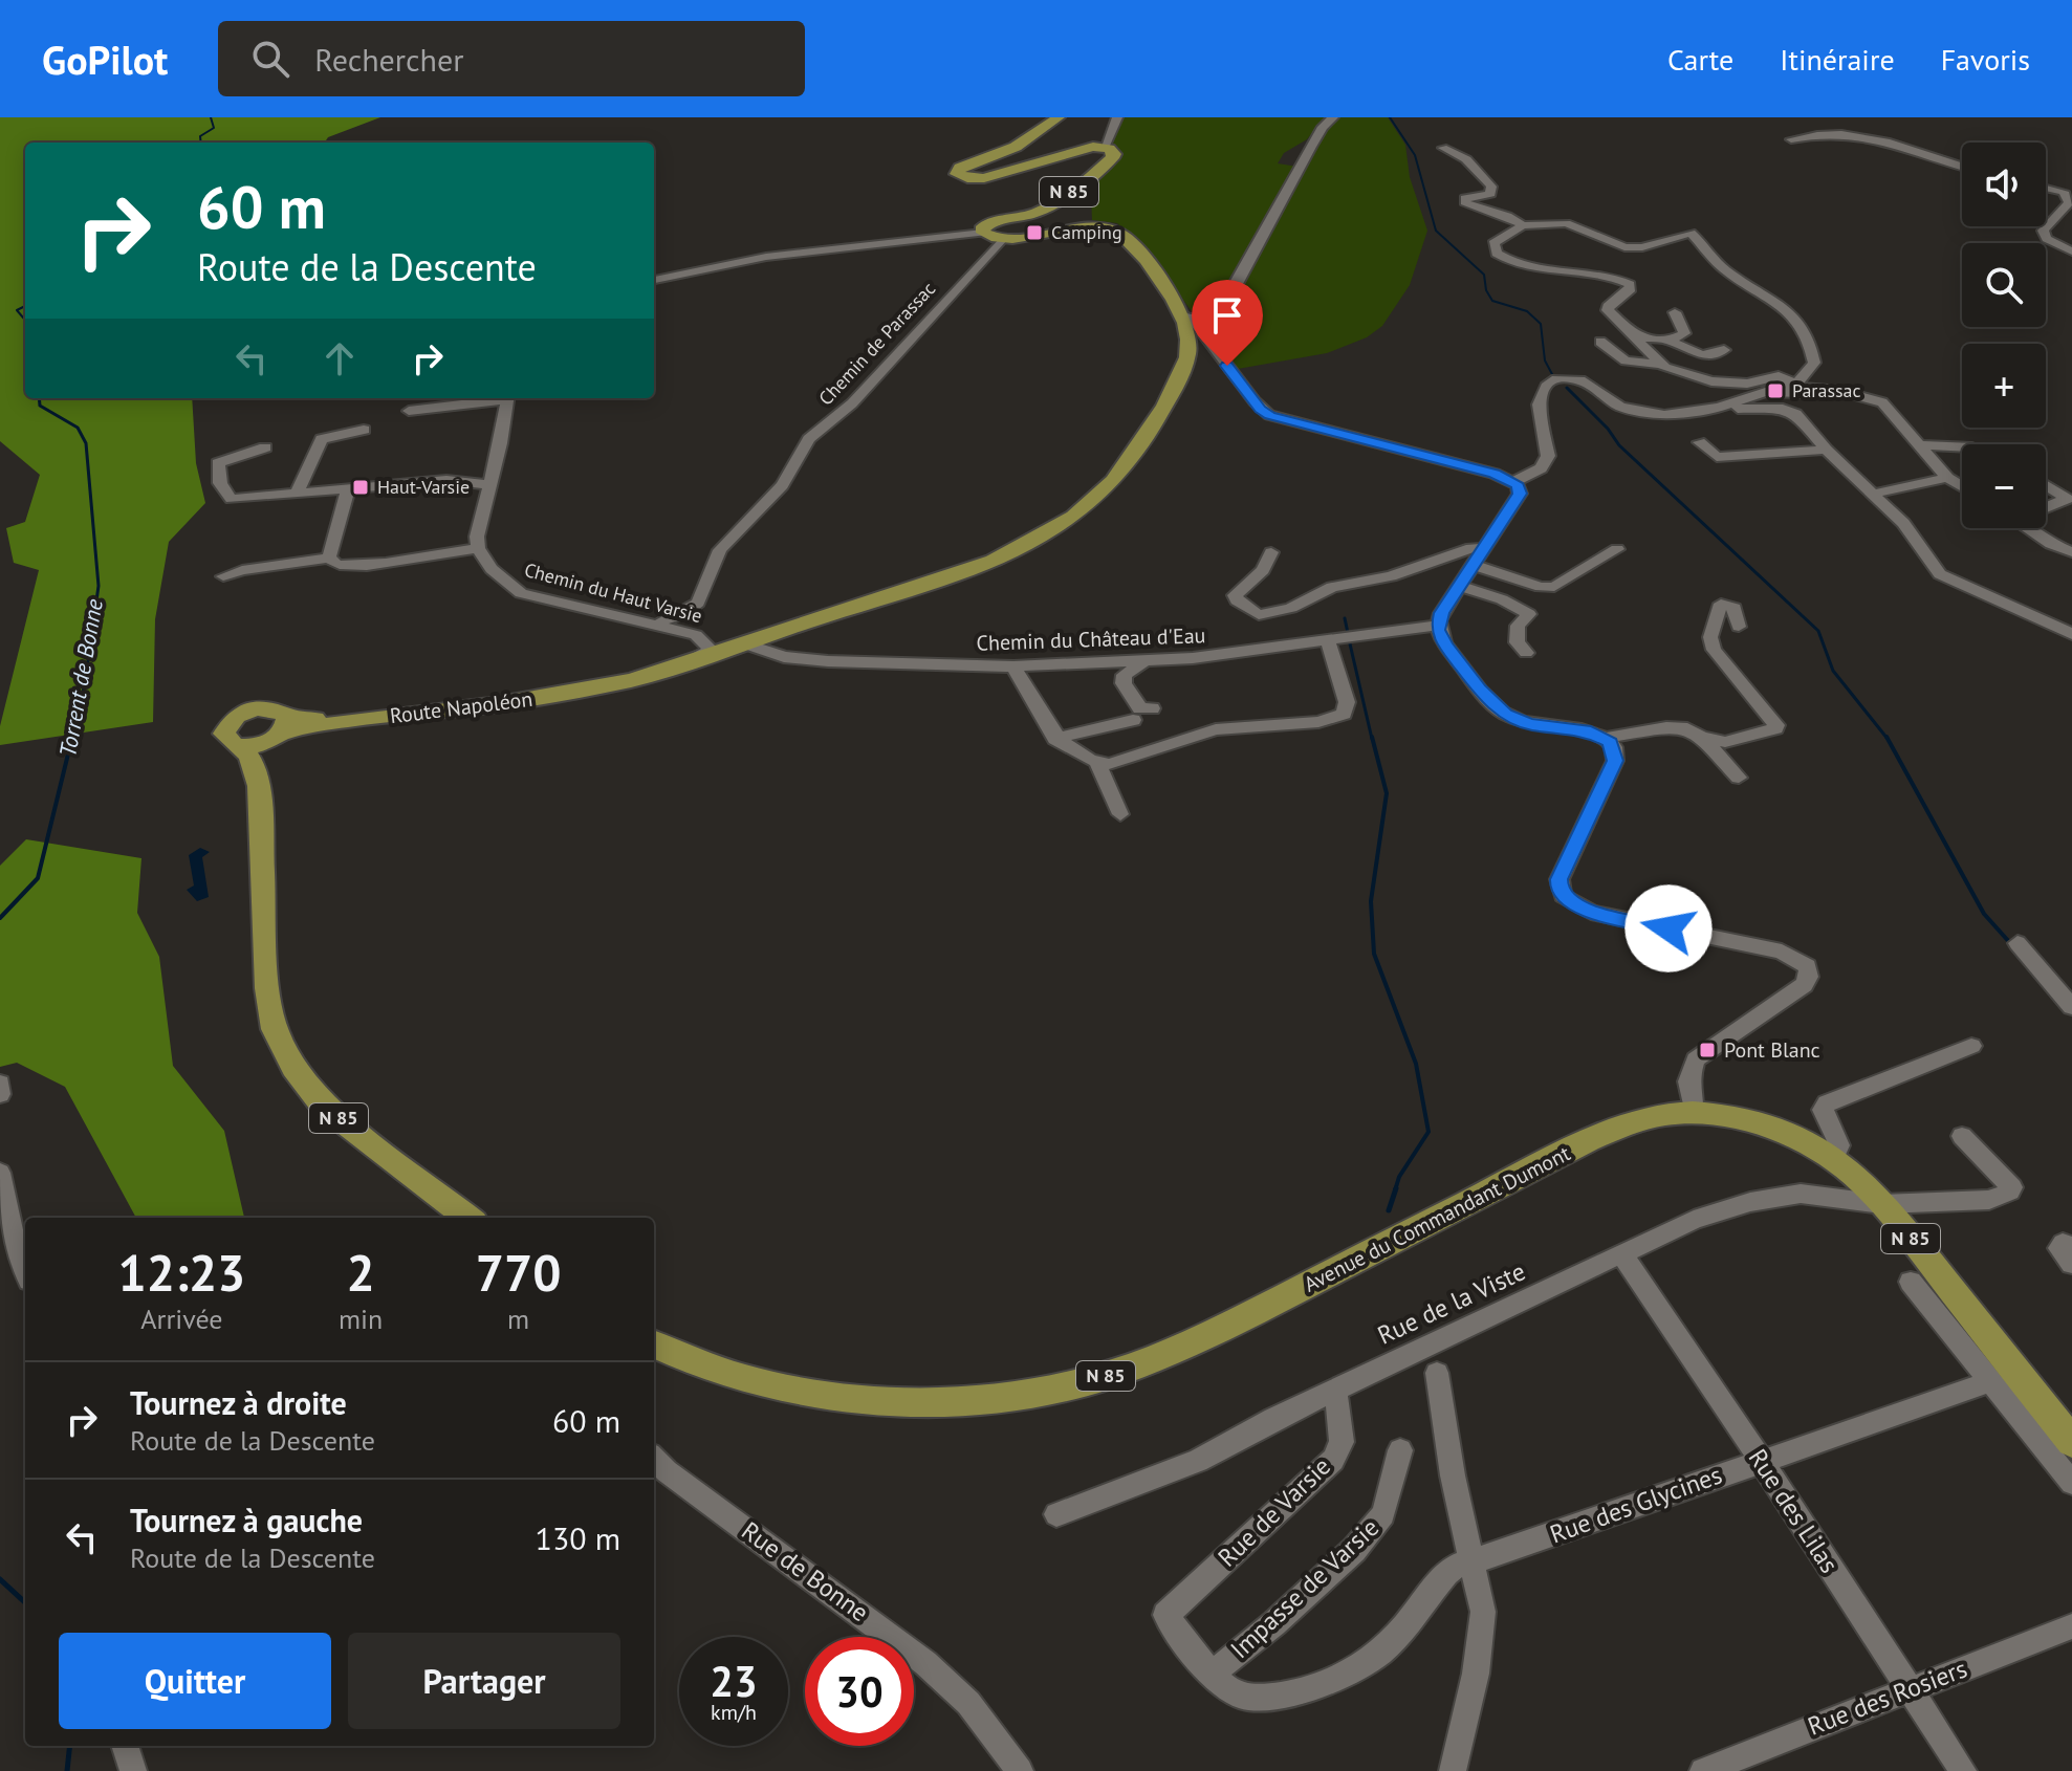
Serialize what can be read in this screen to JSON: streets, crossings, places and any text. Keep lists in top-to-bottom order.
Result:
{
  "streets": {
    "main road": ["N 85", "Route Napoléon", "Avenue du Commandant Dumont"],
    "street": [
      "Chemin de Parassac",
      "Chemin du Haut Varsie",
      "Chemin du Château d'Eau",
      "Rue de la Viste",
      "Rue des Glycines",
      "Rue des Lilas",
      "Rue de Varsie",
      "Rue de Bonne",
      "Impasse de Varsie",
      "Rue des Rosiers"
    ]
  },
  "crossings": [
    ["N 85", "Chemin de Parassac"],
    ["N 85", "Chemin du Haut Varsie"],
    ["N 85", "Chemin du Château d'Eau"],
    ["N 85", "Route Napoléon"],
    ["Chemin de Parassac", "Chemin du Haut Varsie"],
    ["Avenue du Commandant Dumont", "Rue de la Viste"],
    ["Rue de la Viste", "Rue des Lilas"],
    ["Rue de la Viste", "Rue de Varsie"],
    ["Rue des Glycines", "Rue des Lilas"],
    ["Rue des Lilas", "Rue des Rosiers"],
    ["Rue de Varsie", "Impasse de Varsie"]
  ],
  "water": ["Torrent de Bonne"],
  "places": {
    "transit": [
      "Camping",
      "Parassac",
      "Haut-Varsie",
      "Pont Blanc"
    ]
  },
  "page": {
    "header": "GoPilot",
    "search": "Rechercher",
    "nav": ["Carte", "Itinéraire", "Favoris"],
    "map_buttons": ["+", "−"],
    "turn": ["60 m", "Route de la Descente"],
    "eta": [
      "12:23",
      "Arrivée",
      "2",
      "min",
      "770",
      "m"
    ],
    "list": [
      {
        "name": "Tournez à droite",
        "note": "Route de la Descente",
        "value": "60 m"
      },
      {
        "name": "Tournez à gauche",
        "note": "Route de la Descente",
        "value": "130 m"
      }
    ],
    "buttons": ["Quitter", "Partager"],
    "speed": "23 km/h",
    "limit": "30"
  }
}
